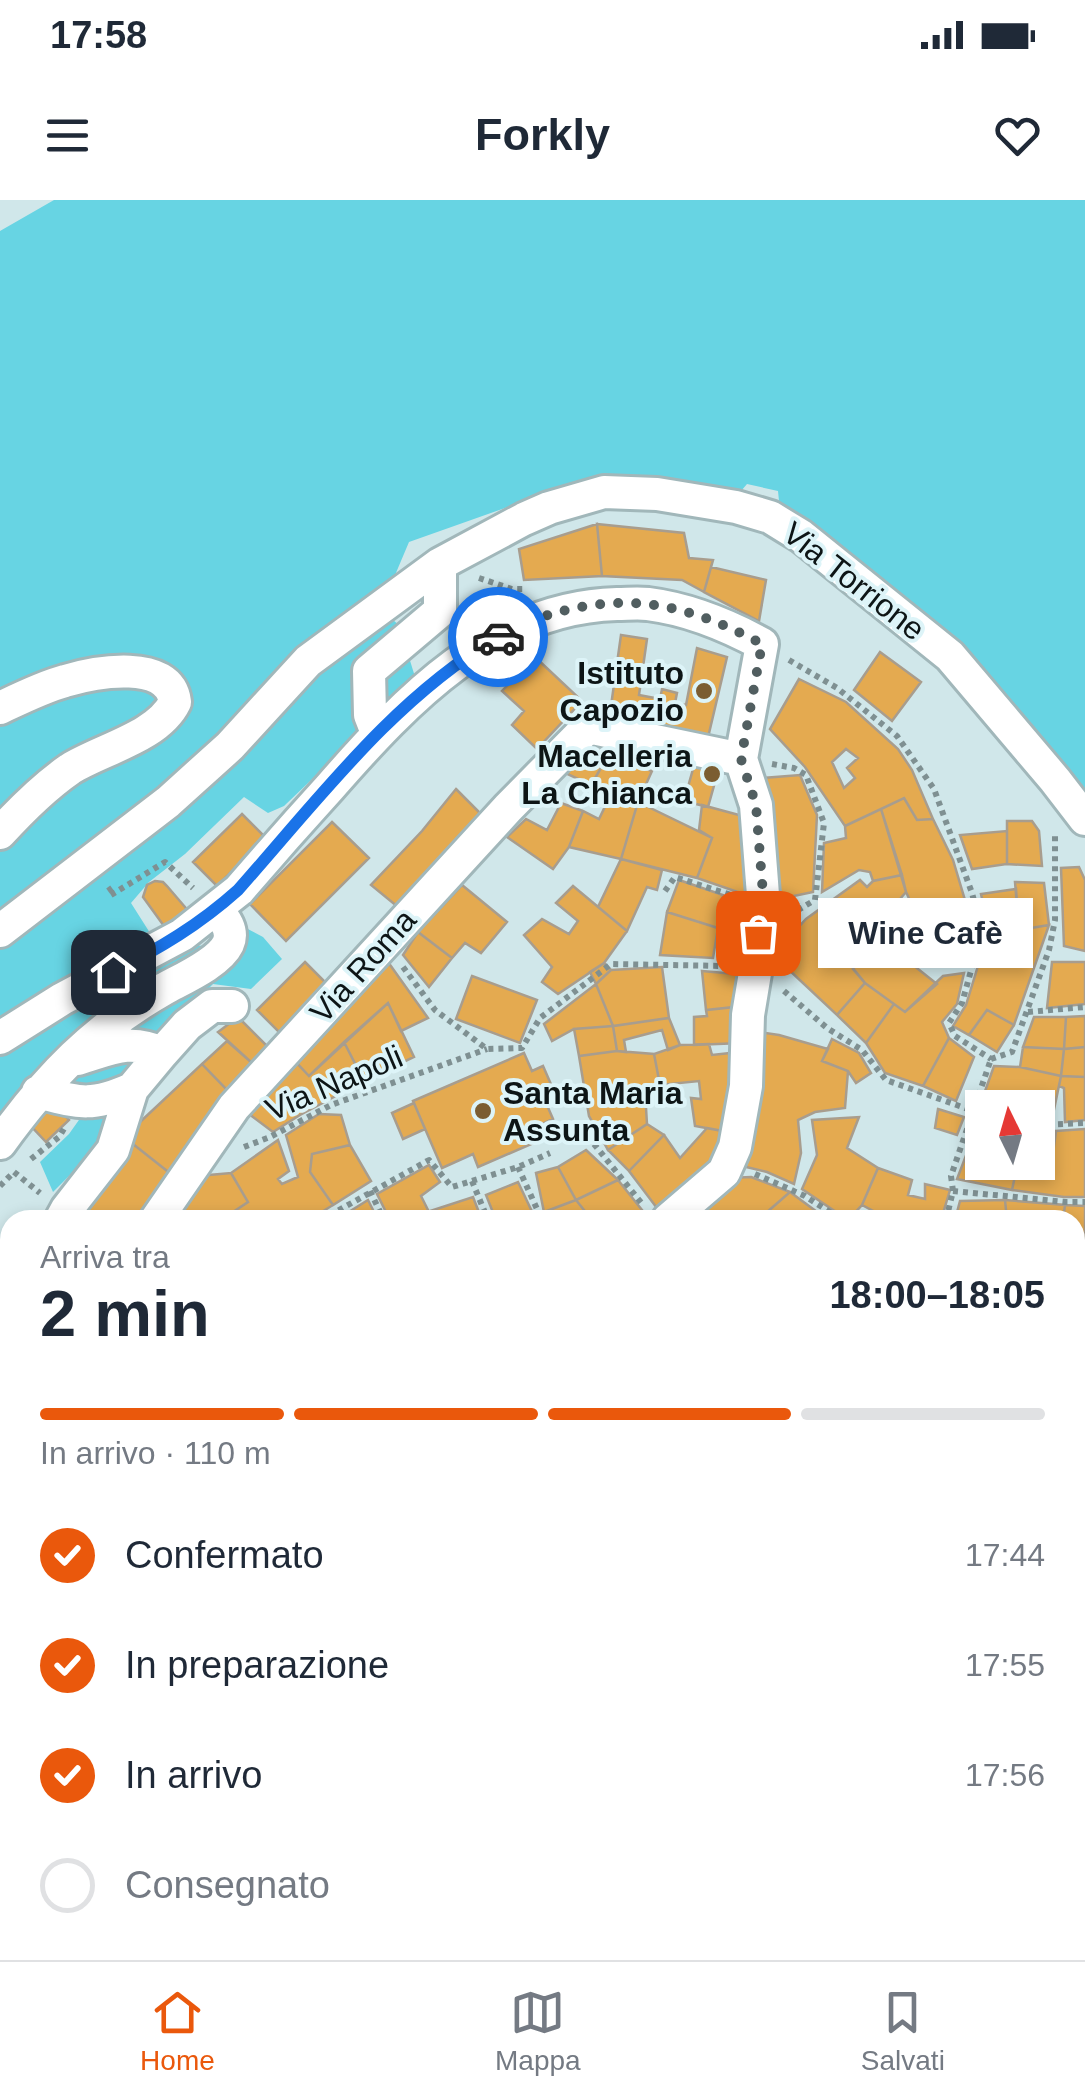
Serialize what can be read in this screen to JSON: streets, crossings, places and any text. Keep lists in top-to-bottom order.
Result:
{
  "streets": {
    "street": ["Via Torrione", "Via Roma"],
    "path": ["Via Napoli"]
  },
  "crossings": [
    ["Via Roma", "Via Napoli"]
  ],
  "places": [
    "Istituto Capozio",
    "Macelleria La Chianca",
    "Wine Cafè",
    "Santa Maria Assunta"
  ],
  "north": "top",
  "page": {
    "status": "17:58",
    "header": "Forkly",
    "bubble": "Wine Cafè",
    "heading": ["2 min", "Arriva tra", "18:00–18:05"],
    "bar": "In arrivo · 110 m",
    "list": [
      ["Confermato", "17:44"],
      ["In preparazione", "17:55"],
      ["In arrivo", "17:56"],
      "Consegnato"
    ],
    "tabs": ["Home", "Mappa", "Salvati"]
  }
}
